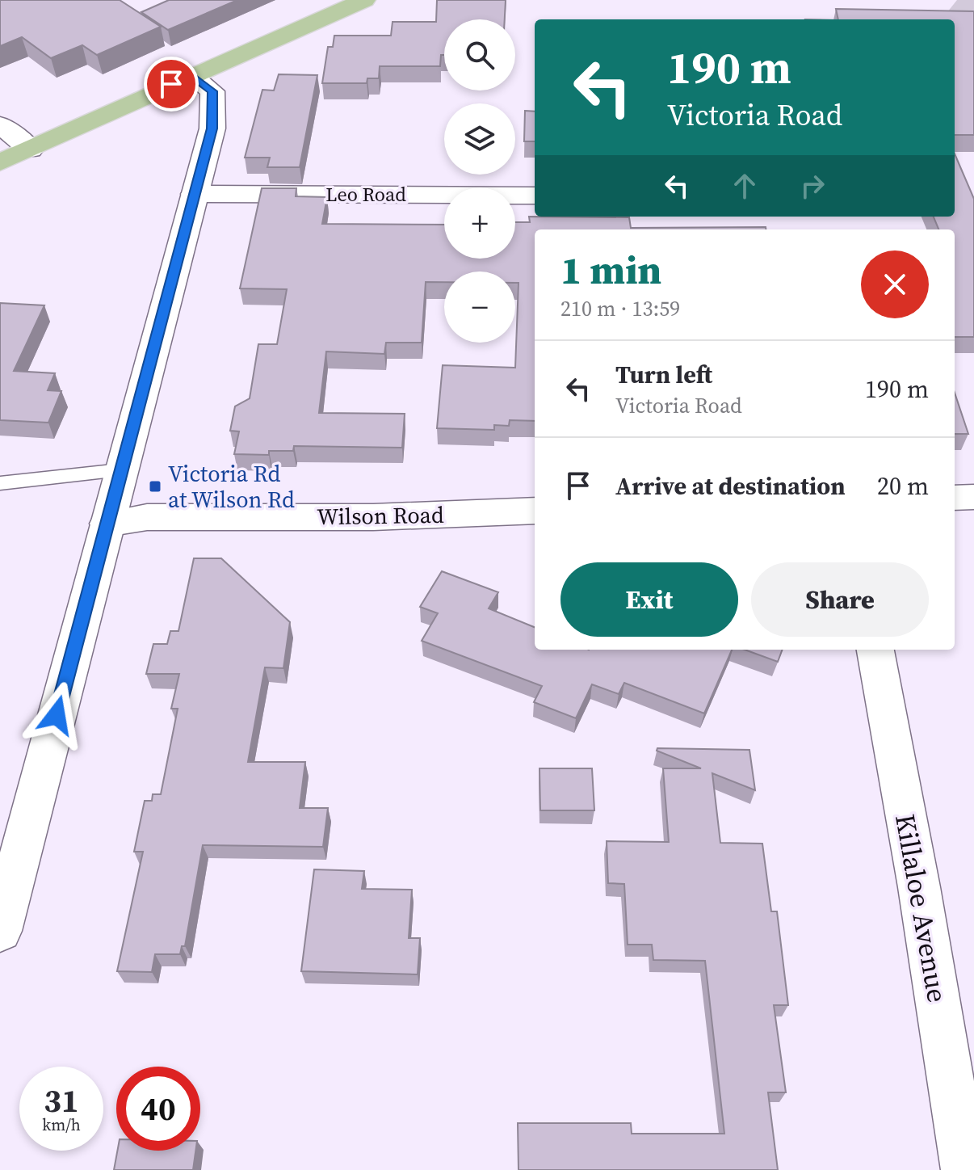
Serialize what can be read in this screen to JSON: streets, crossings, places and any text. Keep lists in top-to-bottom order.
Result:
{
  "streets": {
    "street": ["Leo Road", "Wilson Road", "Killaloe Avenue"]
  },
  "places": {
    "transit": ["Victoria Rd at Wilson Rd"]
  },
  "page": {
    "map_buttons": ["+", "−"],
    "turn": ["190 m", "Victoria Road"],
    "heading": ["1 min", "210 m · 13:59"],
    "list": [
      {
        "name": "Turn left",
        "note": "Victoria Road",
        "value": "190 m"
      },
      {
        "name": "Arrive at destination",
        "value": "20 m"
      }
    ],
    "buttons": ["Exit", "Share"],
    "speed": "31 km/h",
    "limit": "40"
  }
}
